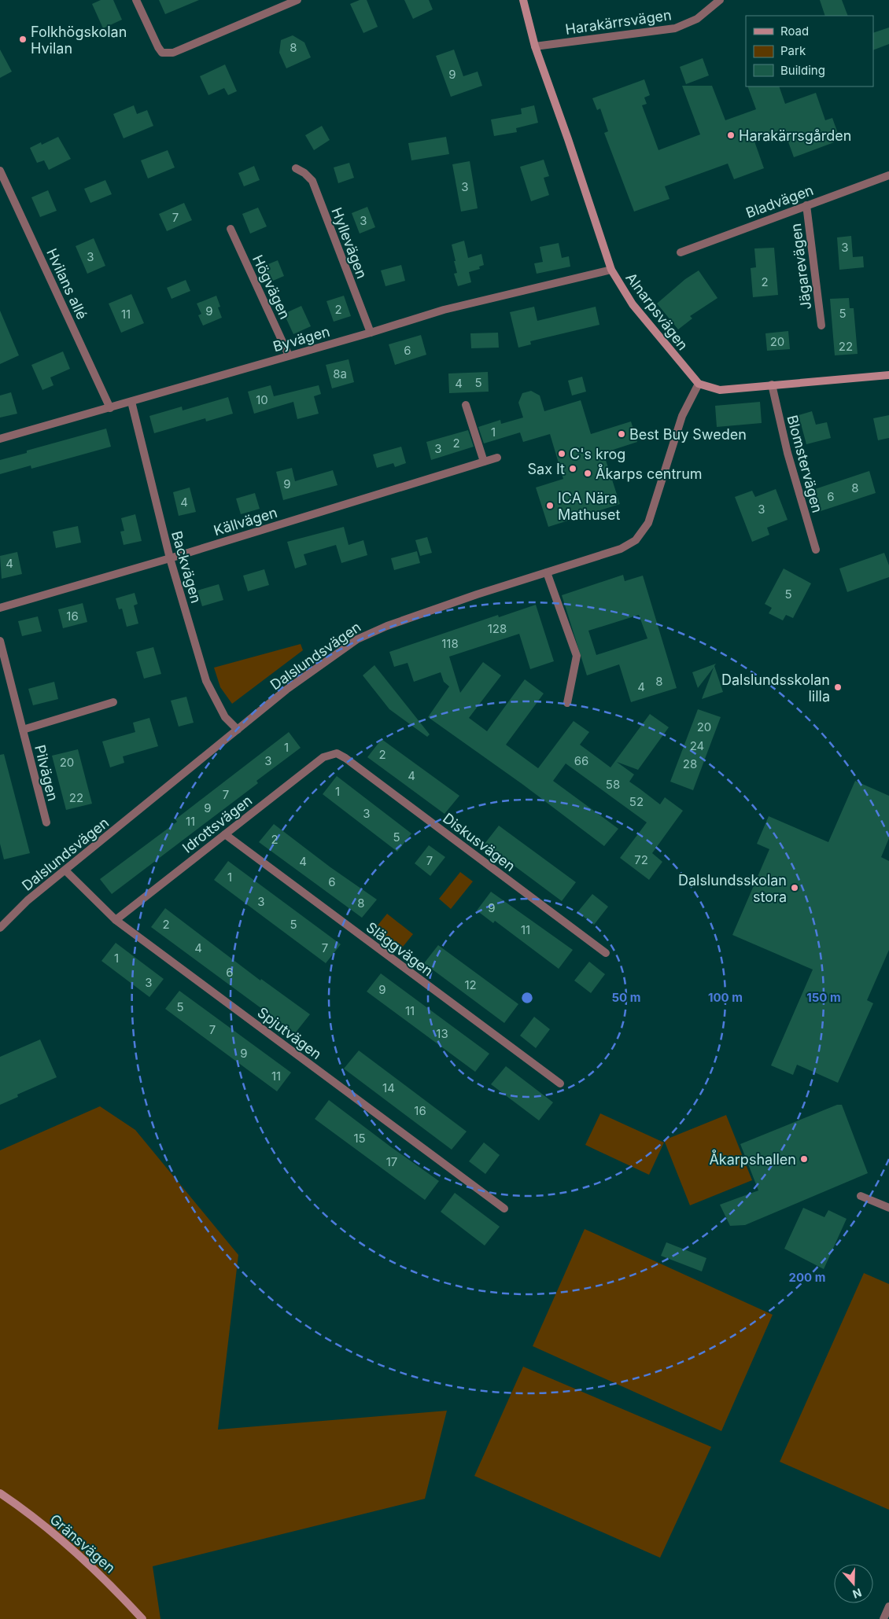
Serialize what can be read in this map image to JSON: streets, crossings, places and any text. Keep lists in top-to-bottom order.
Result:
{
  "streets": {
    "street": [
      "Harakärrsvägen",
      "Bladvägen",
      "Hyllevägen",
      "Jägarevägen",
      "Hvilans allé",
      "Högvägen",
      "Alnarpsvägen",
      "Byvägen",
      "Blomstervägen",
      "Källvägen",
      "Backvägen",
      "Dalslundsvägen",
      "Pilvägen",
      "Idrottsvägen",
      "Diskusvägen",
      "Släggvägen",
      "Spjutvägen",
      "Gränsvägen"
    ]
  },
  "crossings": [
    ["Harakärrsvägen", "Alnarpsvägen"],
    ["Bladvägen", "Jägarevägen"],
    ["Hyllevägen", "Byvägen"],
    ["Hvilans allé", "Byvägen"],
    ["Högvägen", "Byvägen"],
    ["Alnarpsvägen", "Byvägen"],
    ["Alnarpsvägen", "Dalslundsvägen"],
    ["Byvägen", "Backvägen"],
    ["Källvägen", "Backvägen"],
    ["Backvägen", "Dalslundsvägen"],
    ["Dalslundsvägen", "Spjutvägen"],
    ["Idrottsvägen", "Diskusvägen"],
    ["Idrottsvägen", "Släggvägen"],
    ["Idrottsvägen", "Spjutvägen"]
  ],
  "places": [
    "Folkhögskolan Hvilan",
    "Harakärrsgården",
    "Best Buy Sweden",
    "C's krog",
    "Sax It",
    "Åkarps centrum",
    "ICA Nära Mathuset",
    "Dalslundsskolan lilla",
    "Dalslundsskolan stora",
    "Åkarpshallen"
  ],
  "house_numbers": [
    "8",
    "9",
    "3",
    "7",
    "3",
    "3",
    "3",
    "2",
    "2",
    "9",
    "5",
    "11",
    "20",
    "22",
    "6",
    "8a",
    "5",
    "4",
    "10",
    "1",
    "2",
    "3",
    "9",
    "8",
    "6",
    "4",
    "3",
    "4",
    "5",
    "16",
    "128",
    "118",
    "8",
    "4",
    "20",
    "24",
    "1",
    "2",
    "3",
    "66",
    "20",
    "28",
    "4",
    "58",
    "1",
    "7",
    "22",
    "52",
    "9",
    "3",
    "11",
    "5",
    "2",
    "72",
    "7",
    "4",
    "1",
    "6",
    "3",
    "8",
    "9",
    "2",
    "5",
    "11",
    "4",
    "7",
    "1",
    "6",
    "3",
    "12",
    "9",
    "5",
    "11",
    "7",
    "13",
    "9",
    "11",
    "14",
    "16",
    "15",
    "17"
  ],
  "legend": ["Road", "Park", "Building"],
  "north": "bottom",
  "rings": [
    "50 m",
    "100 m",
    "150 m",
    "200 m"
  ]
}
